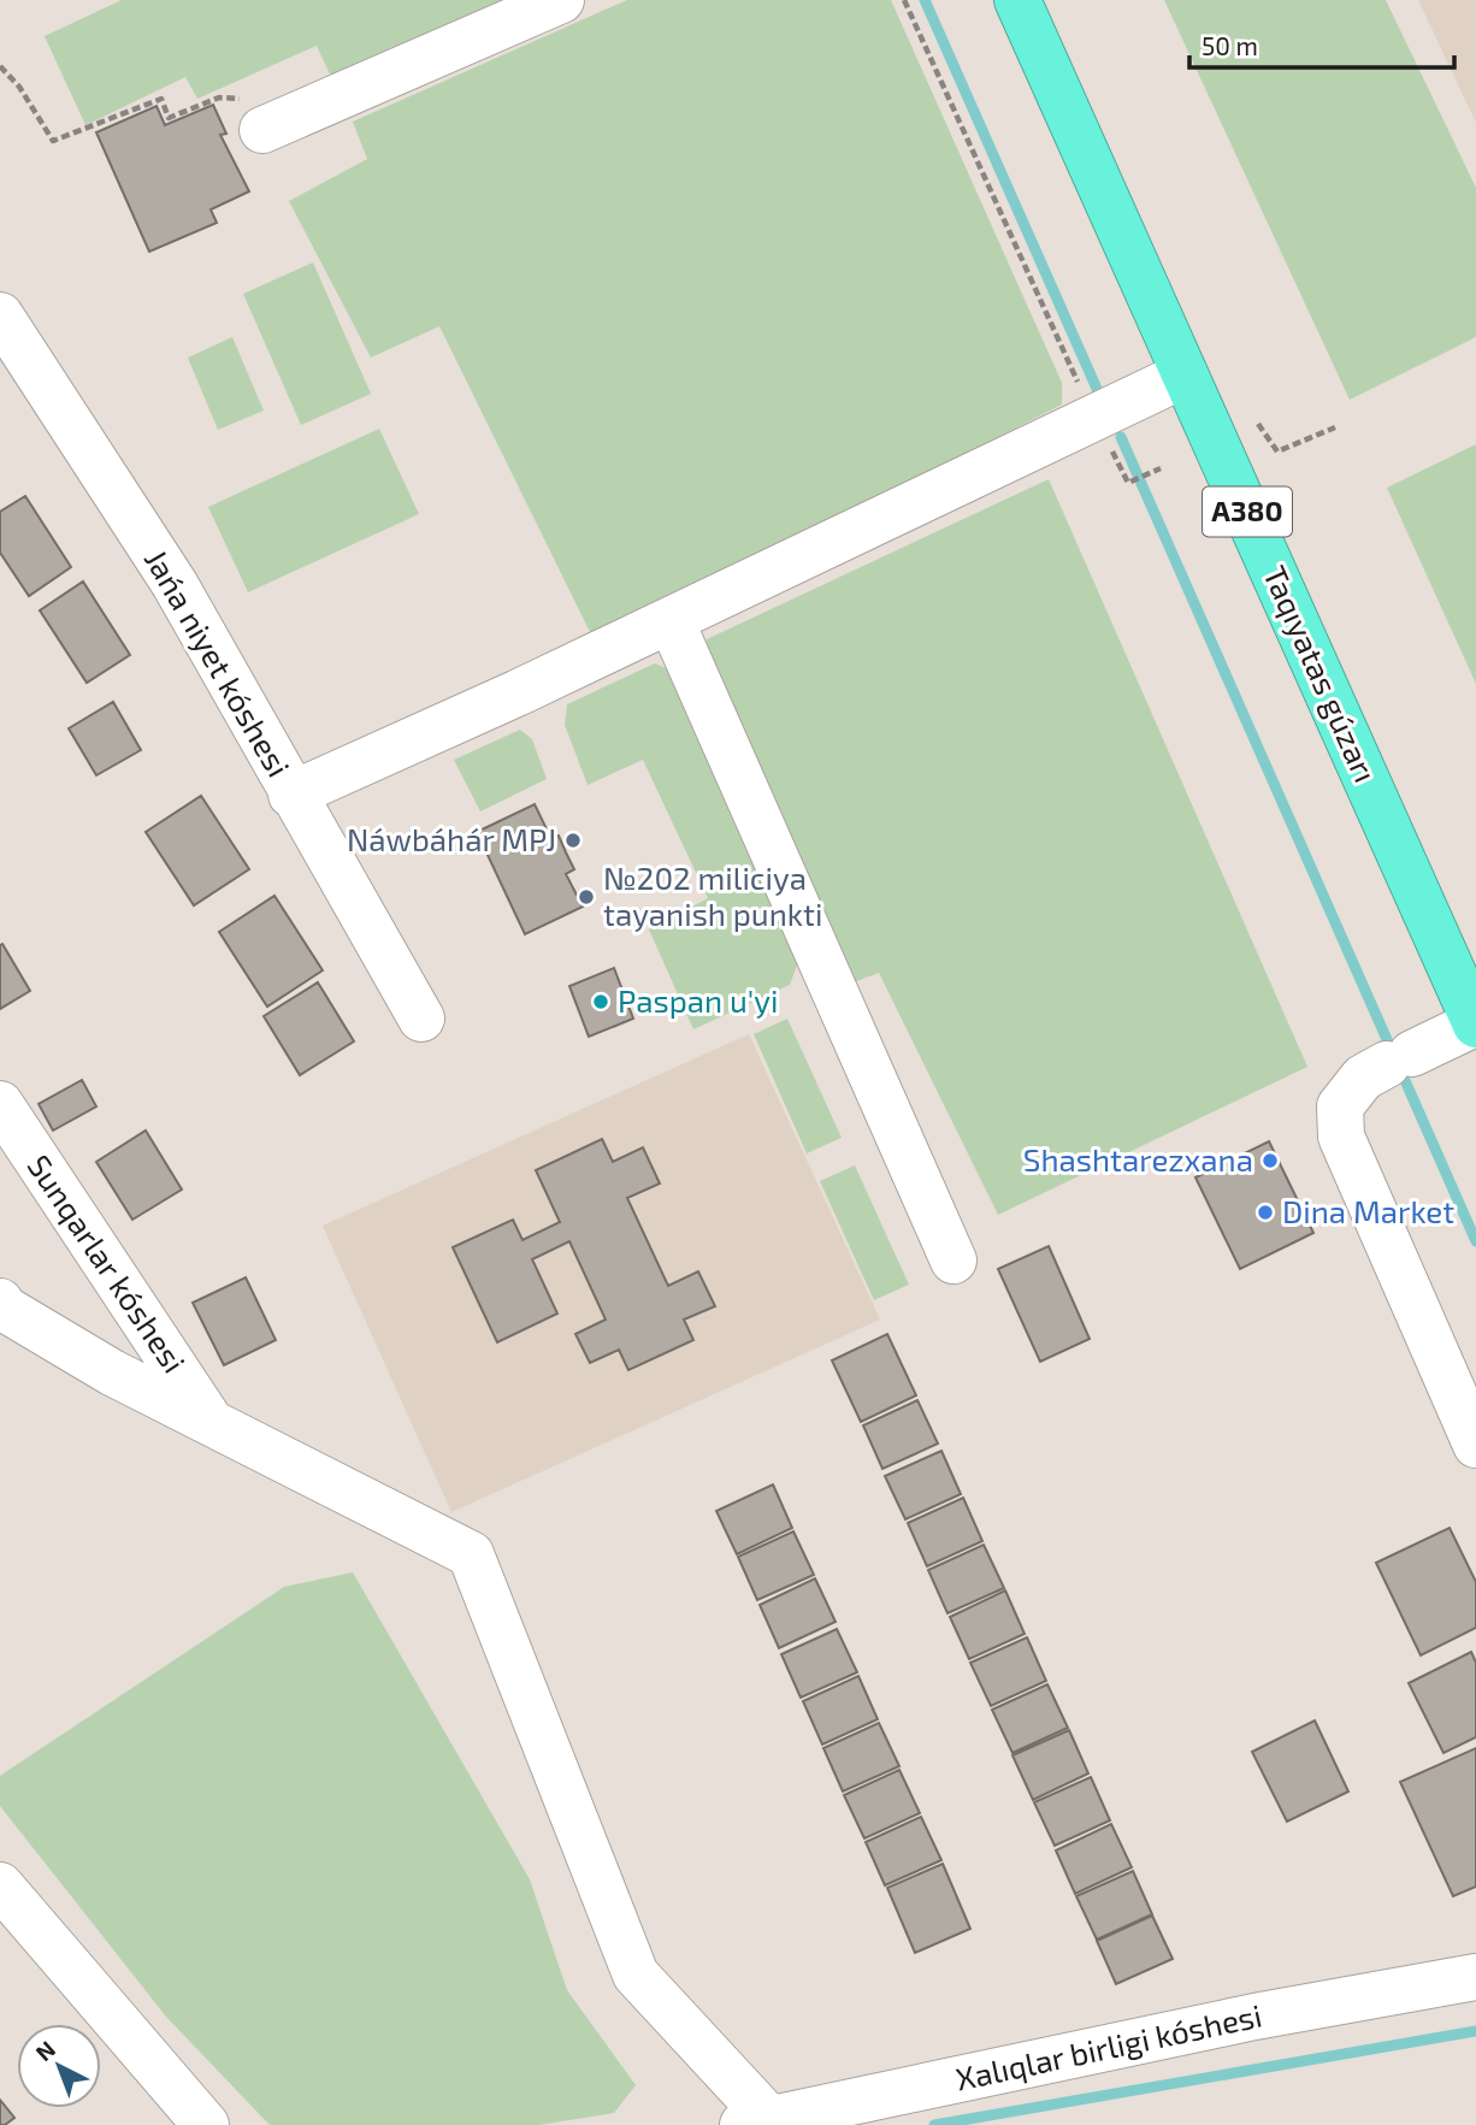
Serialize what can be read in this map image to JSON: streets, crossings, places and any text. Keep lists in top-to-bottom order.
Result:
{
  "streets": {
    "highway": ["A380", "Taqıyatas gúzarı"],
    "street": ["Jańa niyet kóshesi", "Sunqarlar kóshesi", "Xalıqlar birligi kóshesi"]
  },
  "places": [
    "Náwbáhár MPJ",
    "№202 miliciya tayanish punkti",
    "Paspan u'yi",
    "Shashtarezxana",
    "Dina Market"
  ],
  "scale_bar": "50 m",
  "north": "top left"
}
